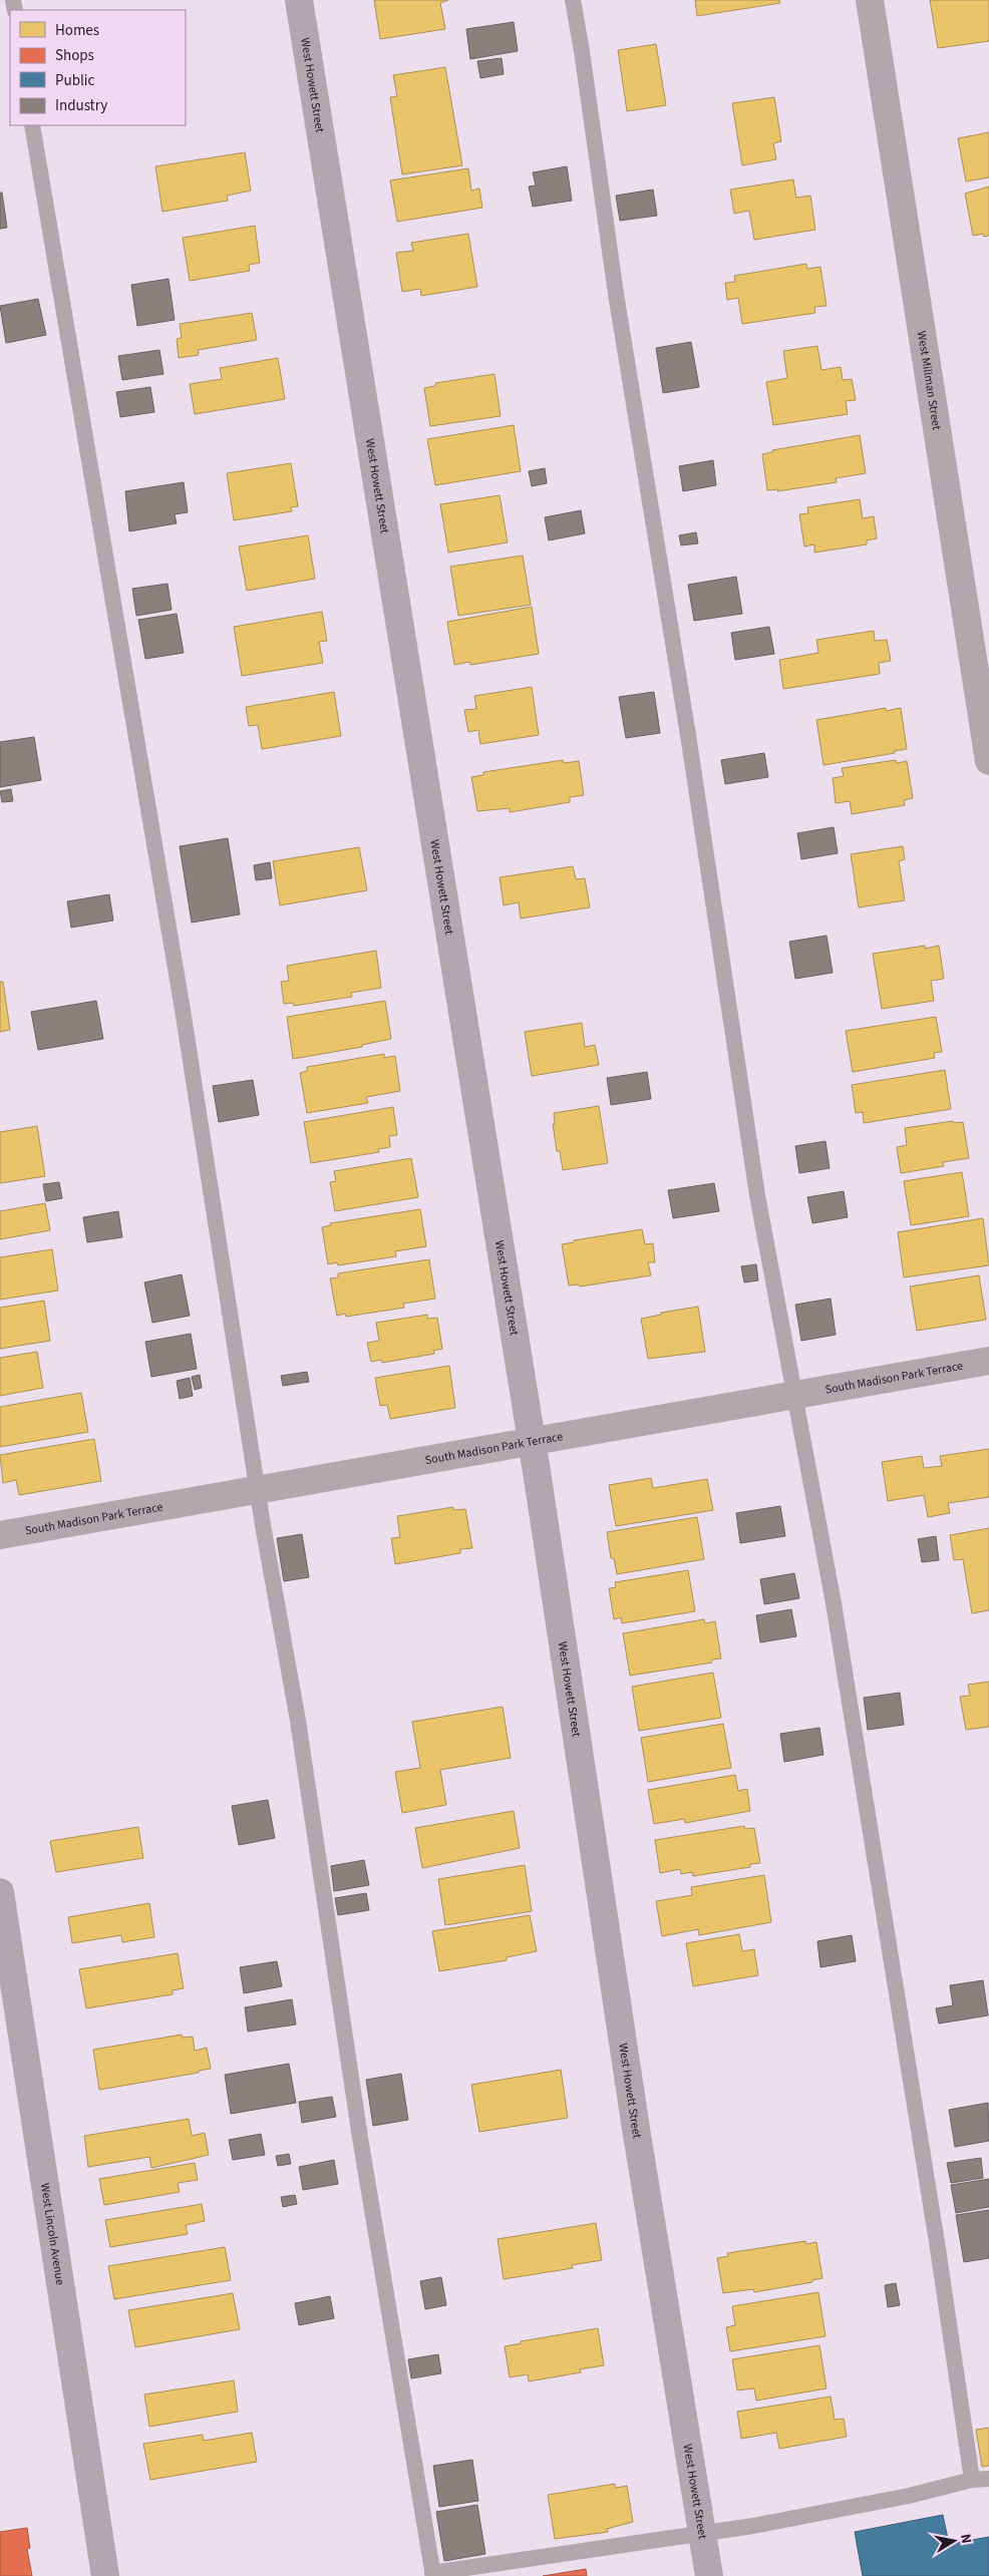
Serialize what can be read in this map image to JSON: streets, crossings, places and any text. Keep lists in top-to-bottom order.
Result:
{
  "streets": {
    "main road": ["West Howett Street", "West Lincoln Avenue"],
    "street": ["West Millman Street", "South Madison Park Terrace"]
  },
  "crossings": [
    ["West Howett Street", "South Madison Park Terrace"]
  ],
  "legend": [
    "Homes",
    "Shops",
    "Public",
    "Industry"
  ],
  "north": "right"
}
